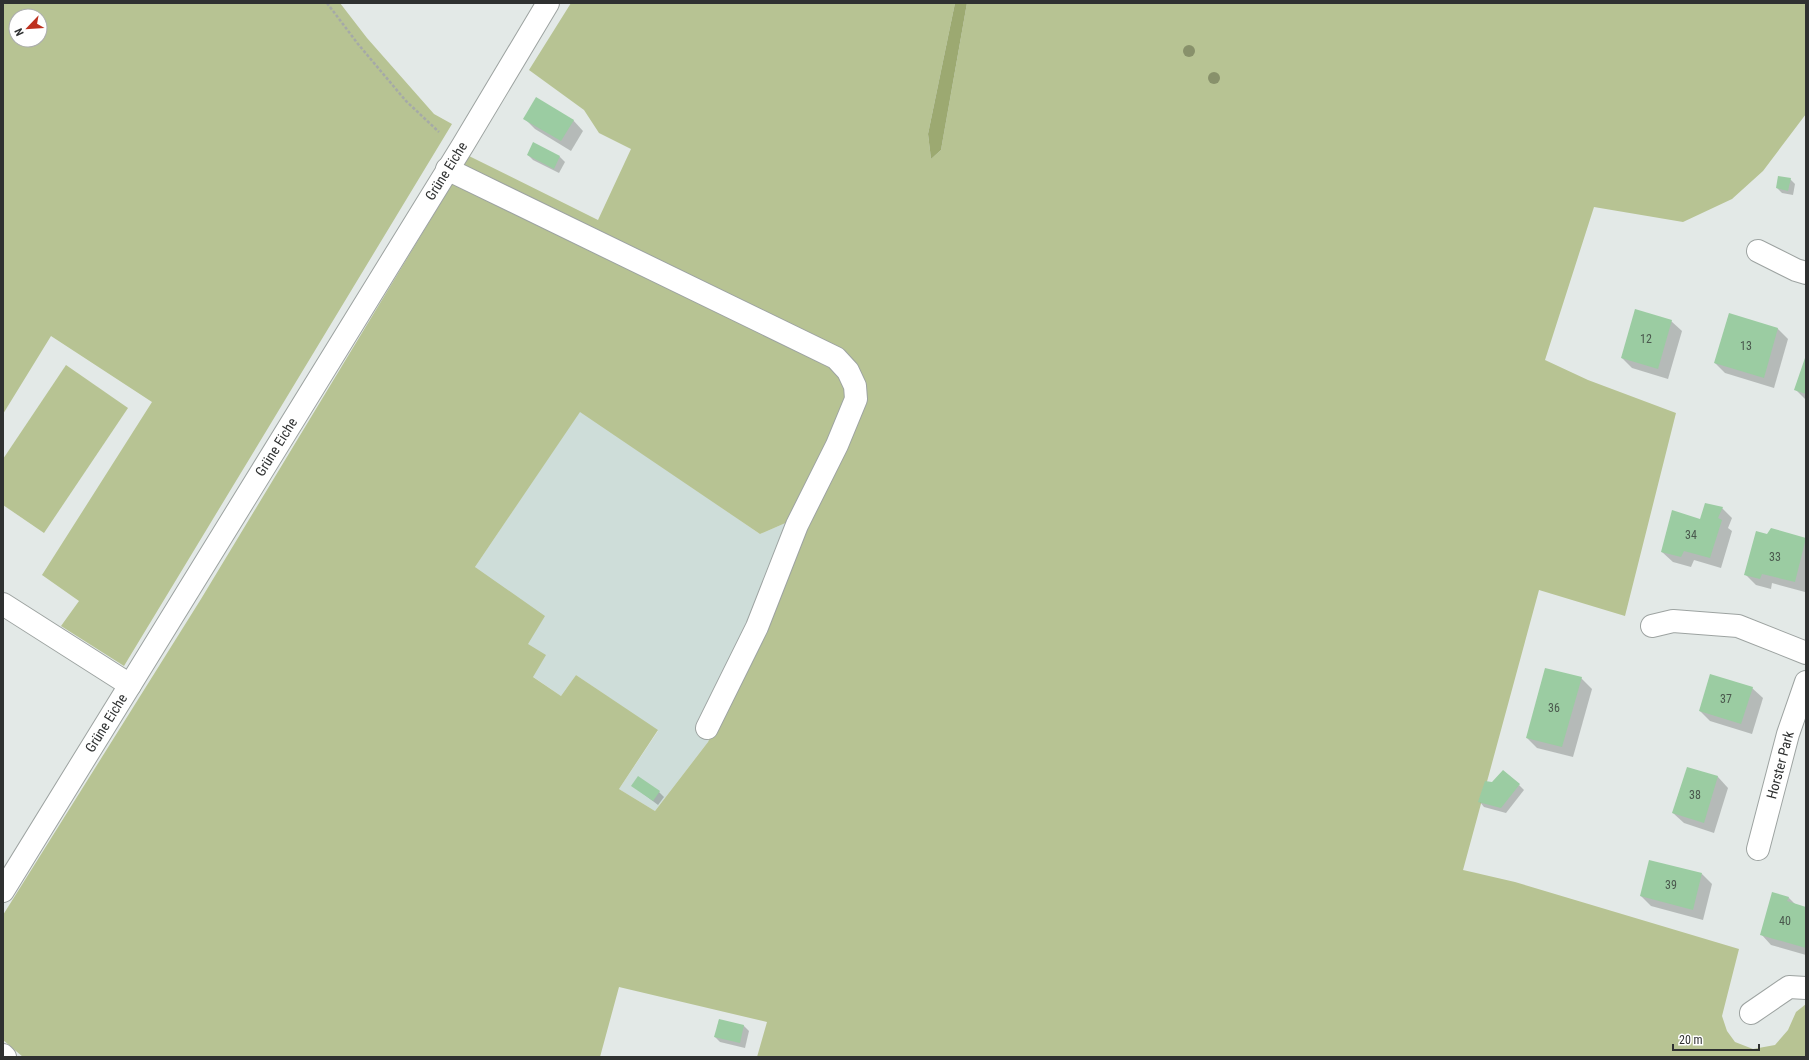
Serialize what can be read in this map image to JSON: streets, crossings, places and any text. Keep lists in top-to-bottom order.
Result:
{
  "streets": {
    "street": ["Grüne Eiche", "Horster Park"]
  },
  "house_numbers": [
    "12",
    "13",
    "34",
    "33",
    "37",
    "36",
    "38",
    "39",
    "40"
  ],
  "scale_bar": "20 m",
  "north": "bottom left"
}
